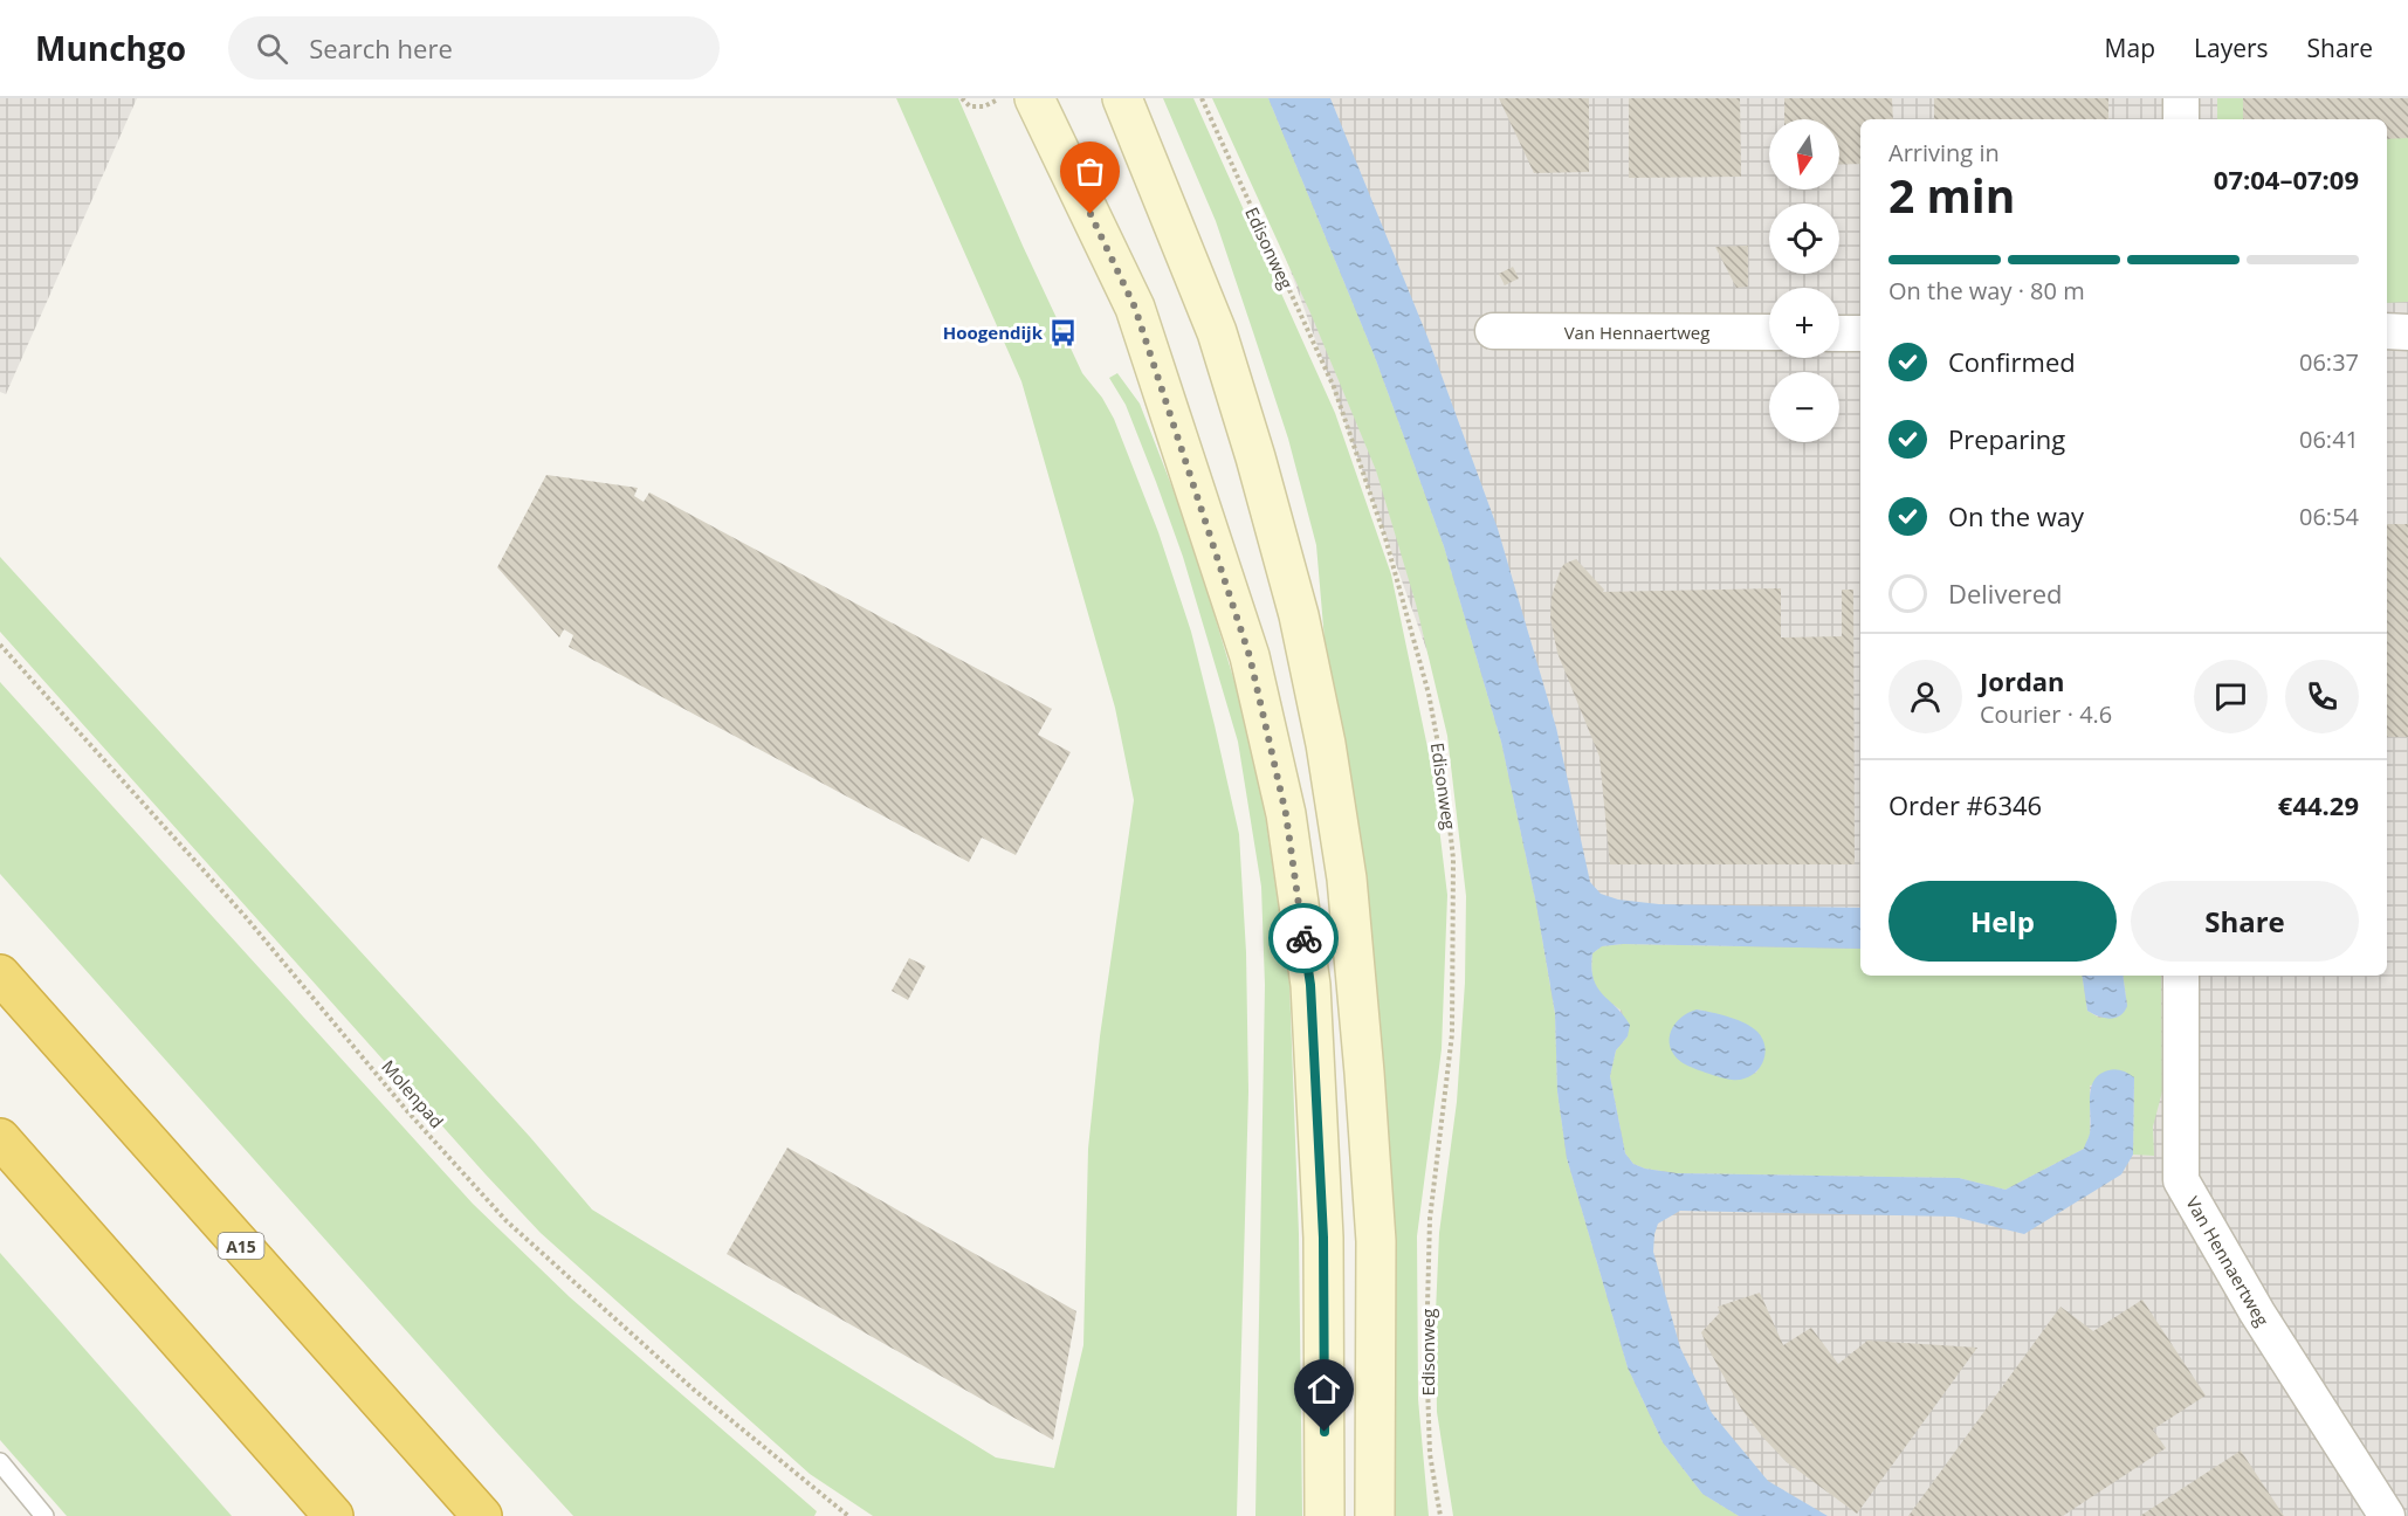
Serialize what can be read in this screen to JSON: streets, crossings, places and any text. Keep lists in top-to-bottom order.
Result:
{
  "streets": {
    "highway": ["A15"],
    "street": ["Van Hennaertweg"],
    "path": ["Edisonweg", "Molenpad"]
  },
  "places": {
    "bus stop": ["Hoogendijk"]
  },
  "north": "bottom",
  "page": {
    "header": "Munchgo",
    "search": "Search here",
    "nav": ["Map", "Layers", "Share"],
    "map_buttons": ["+", "−"],
    "heading": ["2 min", "Arriving in", "07:04–07:09"],
    "panel": [
      "Jordan",
      "Courier · 4.6",
      "Order #6346",
      "€44.29"
    ],
    "bar": "On the way · 80 m",
    "list": [
      ["Confirmed", "06:37"],
      ["Preparing", "06:41"],
      ["On the way", "06:54"],
      "Delivered"
    ],
    "buttons": ["Help", "Share"]
  }
}
